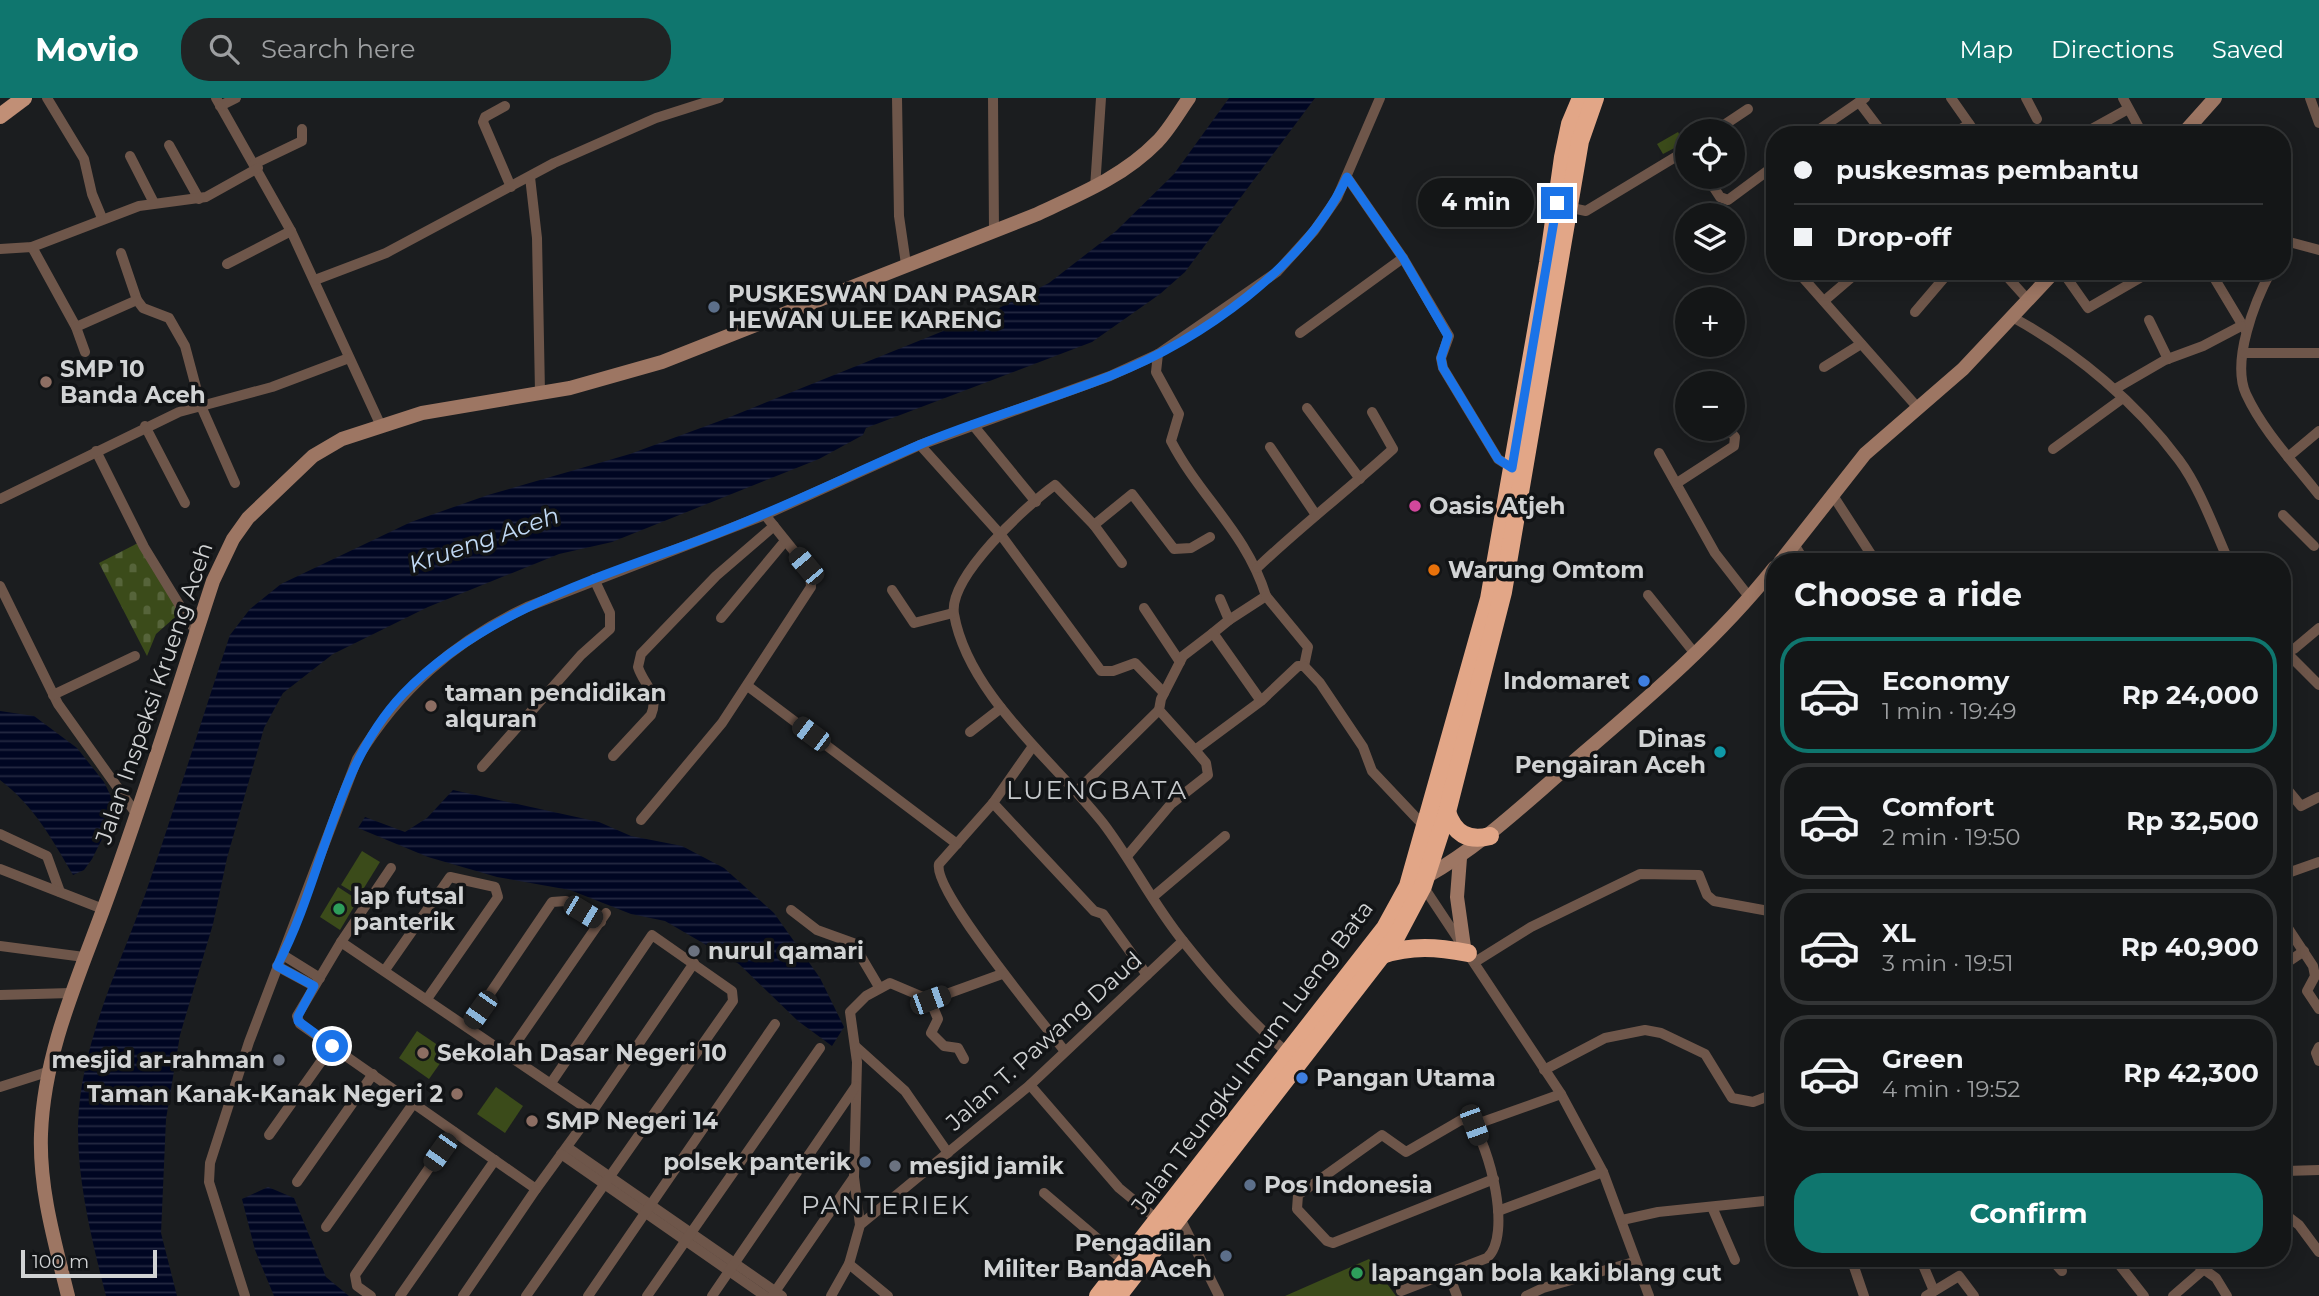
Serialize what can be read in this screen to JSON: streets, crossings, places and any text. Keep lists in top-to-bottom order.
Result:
{
  "streets": {
    "highway": ["Jalan Teungku Imum Lueng Bata"],
    "street": ["Jalan Inspeksi Krueng Aceh", "Jalan T. Pawang Daud"]
  },
  "districts": ["LUENGBATA", "PANTERIEK"],
  "water": ["Krueng Aceh"],
  "places": [
    "PUSKESWAN DAN PASAR HEWAN ULEE KARENG",
    "SMP 10 Banda Aceh",
    "Oasis Atjeh",
    "Warung Omtom",
    "Indomaret",
    "taman pendidikan alquran",
    "Dinas Pengairan Aceh",
    "lap futsal panterik",
    "nurul qamari",
    "Sekolah Dasar Negeri 10",
    "mesjid ar-rahman",
    "Pangan Utama",
    "Taman Kanak-Kanak Negeri 2",
    "SMP Negeri 14",
    "polsek panterik",
    "mesjid jamik",
    "Pos Indonesia",
    "Pengadilan Militer Banda Aceh",
    "lapangan bola kaki blang cut"
  ],
  "scale_bar": "100 m",
  "page": {
    "header": "Movio",
    "search": "Search here",
    "nav": ["Map", "Directions", "Saved"],
    "map_buttons": ["+", "−"],
    "banner": ["puskesmas pembantu", "Drop-off"],
    "bubble": "4 min",
    "heading": "Choose a ride",
    "list": [
      {
        "name": "Economy",
        "note": "1 min · 19:49",
        "value": "Rp 24,000"
      },
      {
        "name": "Comfort",
        "note": "2 min · 19:50",
        "value": "Rp 32,500"
      },
      {
        "name": "XL",
        "note": "3 min · 19:51",
        "value": "Rp 40,900"
      },
      {
        "name": "Green",
        "note": "4 min · 19:52",
        "value": "Rp 42,300"
      }
    ],
    "buttons": "Confirm",
    "scale": "100 m"
  }
}
